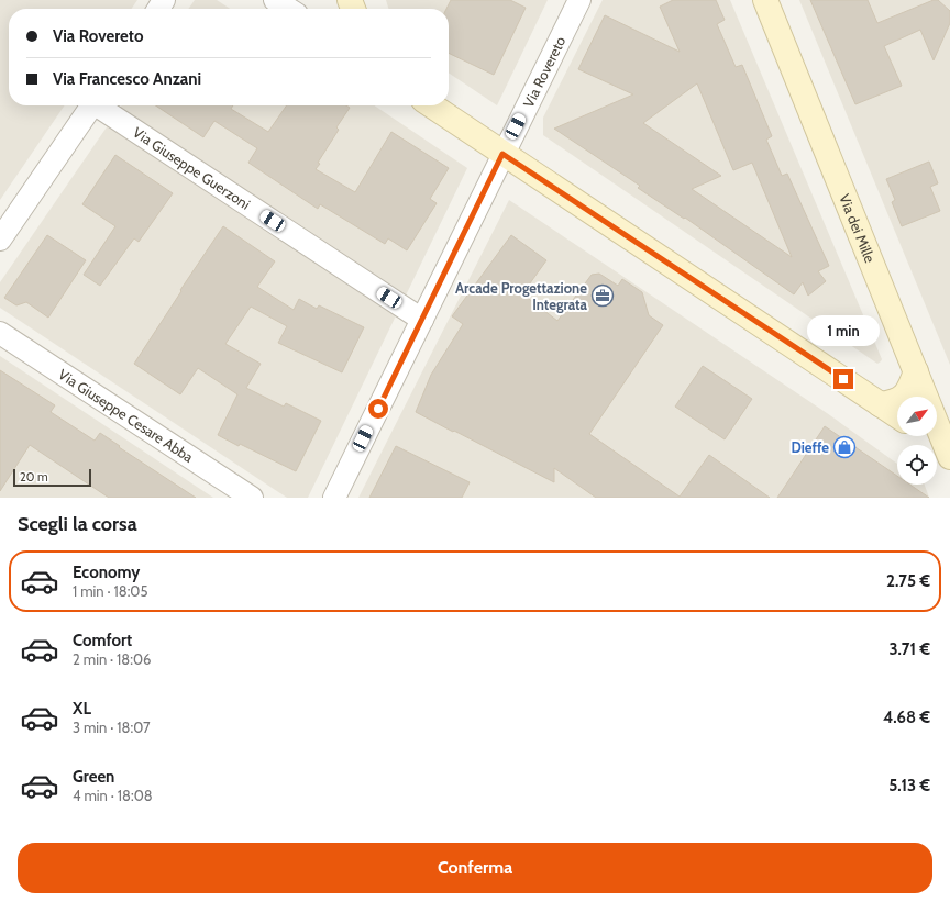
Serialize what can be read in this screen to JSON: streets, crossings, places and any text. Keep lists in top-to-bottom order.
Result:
{
  "streets": {
    "street": [
      "Via Rovereto",
      "Via Giuseppe Guerzoni",
      "Via dei Mille",
      "Via Giuseppe Cesare Abba"
    ]
  },
  "crossings": [
    ["Via Rovereto", "Via Giuseppe Guerzoni"]
  ],
  "places": {
    "office": ["Arcade Progettazione Integrata"],
    "shop": ["Dieffe"]
  },
  "scale_bar": "20 m",
  "north": "top right",
  "page": {
    "banner": ["Via Rovereto", "Via Francesco Anzani"],
    "bubble": "1 min",
    "scale": "20 m",
    "heading": "Scegli la corsa",
    "list": [
      {
        "name": "Economy",
        "note": "1 min · 18:05",
        "value": "2.75 €"
      },
      {
        "name": "Comfort",
        "note": "2 min · 18:06",
        "value": "3.71 €"
      },
      {
        "name": "XL",
        "note": "3 min · 18:07",
        "value": "4.68 €"
      },
      {
        "name": "Green",
        "note": "4 min · 18:08",
        "value": "5.13 €"
      }
    ],
    "buttons": "Conferma"
  }
}
